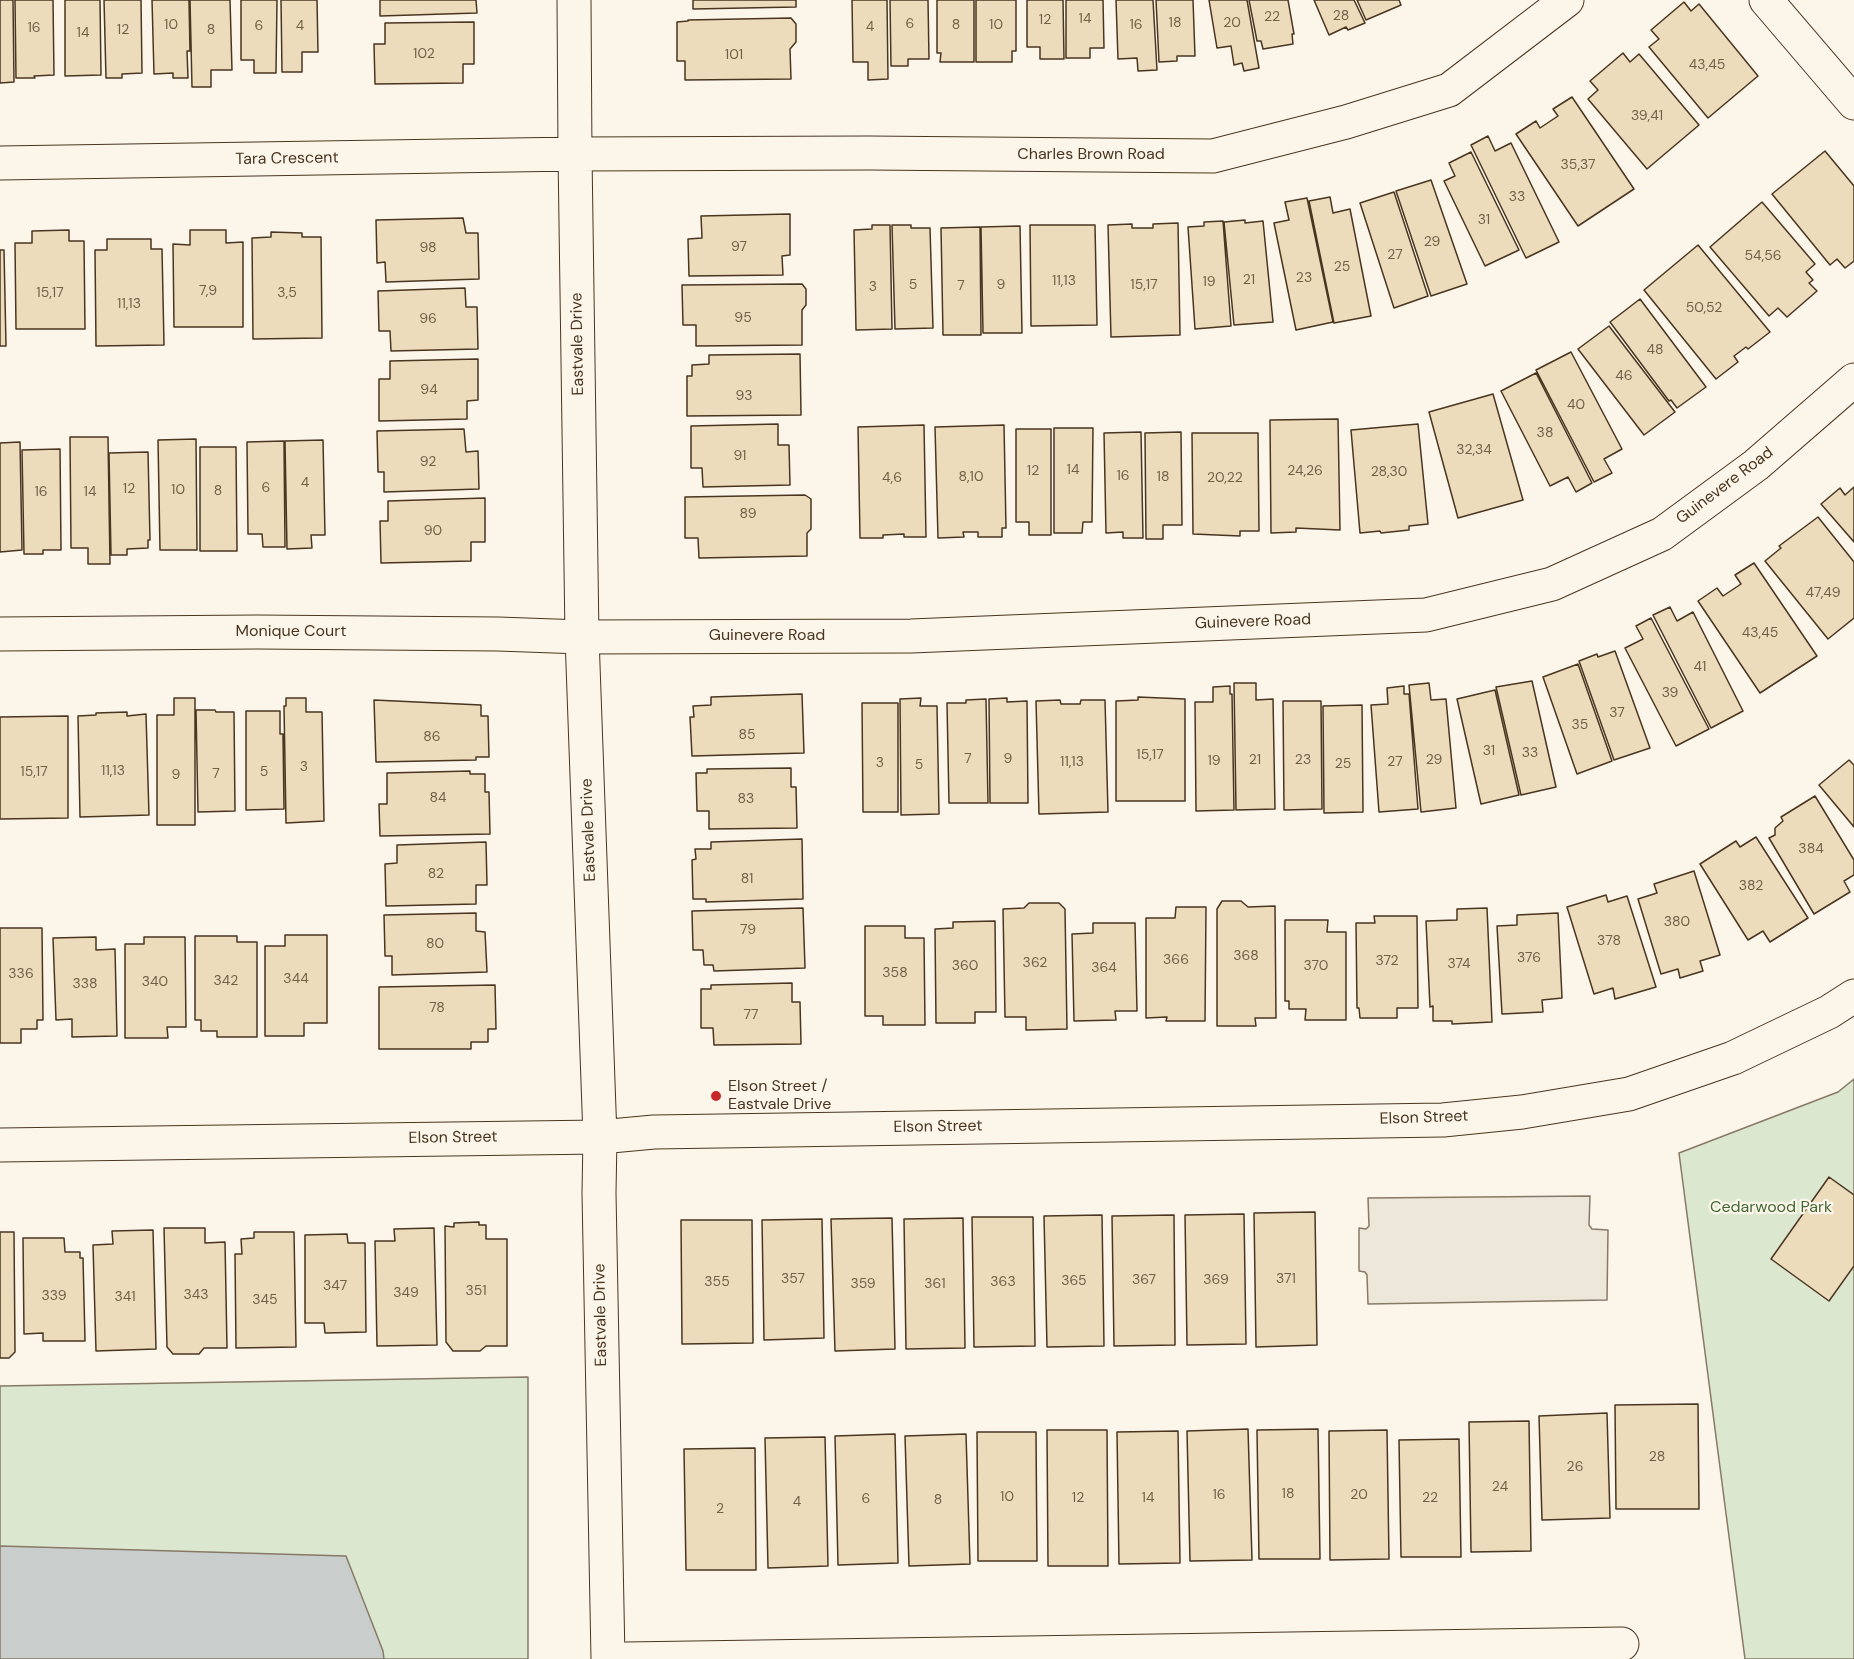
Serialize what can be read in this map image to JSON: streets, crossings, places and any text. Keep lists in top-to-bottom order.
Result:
{
  "streets": {
    "street": [
      "Charles Brown Road",
      "Tara Crescent",
      "Eastvale Drive",
      "Guinevere Road",
      "Monique Court",
      "Elson Street"
    ]
  },
  "crossings": [
    ["Charles Brown Road", "Tara Crescent"],
    ["Charles Brown Road", "Eastvale Drive"],
    ["Tara Crescent", "Eastvale Drive"],
    ["Eastvale Drive", "Guinevere Road"],
    ["Eastvale Drive", "Monique Court"],
    ["Eastvale Drive", "Elson Street"],
    ["Guinevere Road", "Monique Court"]
  ],
  "parks": ["Cedarwood Park"],
  "places": ["Elson Street / Eastvale Drive"],
  "house_numbers": [
    "28",
    "22",
    "14",
    "12",
    "18",
    "20",
    "6",
    "10",
    "8",
    "10",
    "16",
    "6",
    "4",
    "4",
    "16",
    "12",
    "8",
    "14",
    "102",
    "101",
    "43,45",
    "39,41",
    "35,37",
    "33",
    "31",
    "29",
    "97",
    "98",
    "27",
    "54,56",
    "25",
    "23",
    "21",
    "11,13",
    "19",
    "5",
    "9",
    "15,17",
    "7",
    "3",
    "7,9",
    "15,17",
    "3,5",
    "11,13",
    "50,52",
    "95",
    "96",
    "48",
    "46",
    "94",
    "93",
    "40",
    "38",
    "32,34",
    "91",
    "92",
    "14",
    "12",
    "24,26",
    "28,30",
    "16",
    "8,10",
    "18",
    "4,6",
    "20,22",
    "4",
    "6",
    "12",
    "10",
    "8",
    "16",
    "14",
    "89",
    "90",
    "47,49",
    "43,45",
    "41",
    "39",
    "37",
    "35",
    "85",
    "86",
    "31",
    "33",
    "15,17",
    "7",
    "9",
    "21",
    "23",
    "29",
    "19",
    "11,13",
    "27",
    "3",
    "25",
    "5",
    "3",
    "11,13",
    "15,17",
    "5",
    "7",
    "9",
    "84",
    "83",
    "384",
    "82",
    "81",
    "382",
    "380",
    "79",
    "378",
    "80",
    "368",
    "376",
    "366",
    "372",
    "362",
    "374",
    "360",
    "370",
    "364",
    "358",
    "336",
    "344",
    "342",
    "340",
    "338",
    "78",
    "77",
    "357",
    "371",
    "367",
    "369",
    "365",
    "355",
    "363",
    "359",
    "361",
    "347",
    "351",
    "349",
    "343",
    "339",
    "341",
    "345",
    "28",
    "26",
    "24",
    "18",
    "16",
    "20",
    "10",
    "12",
    "14",
    "22",
    "6",
    "8",
    "4",
    "2"
  ]
}
